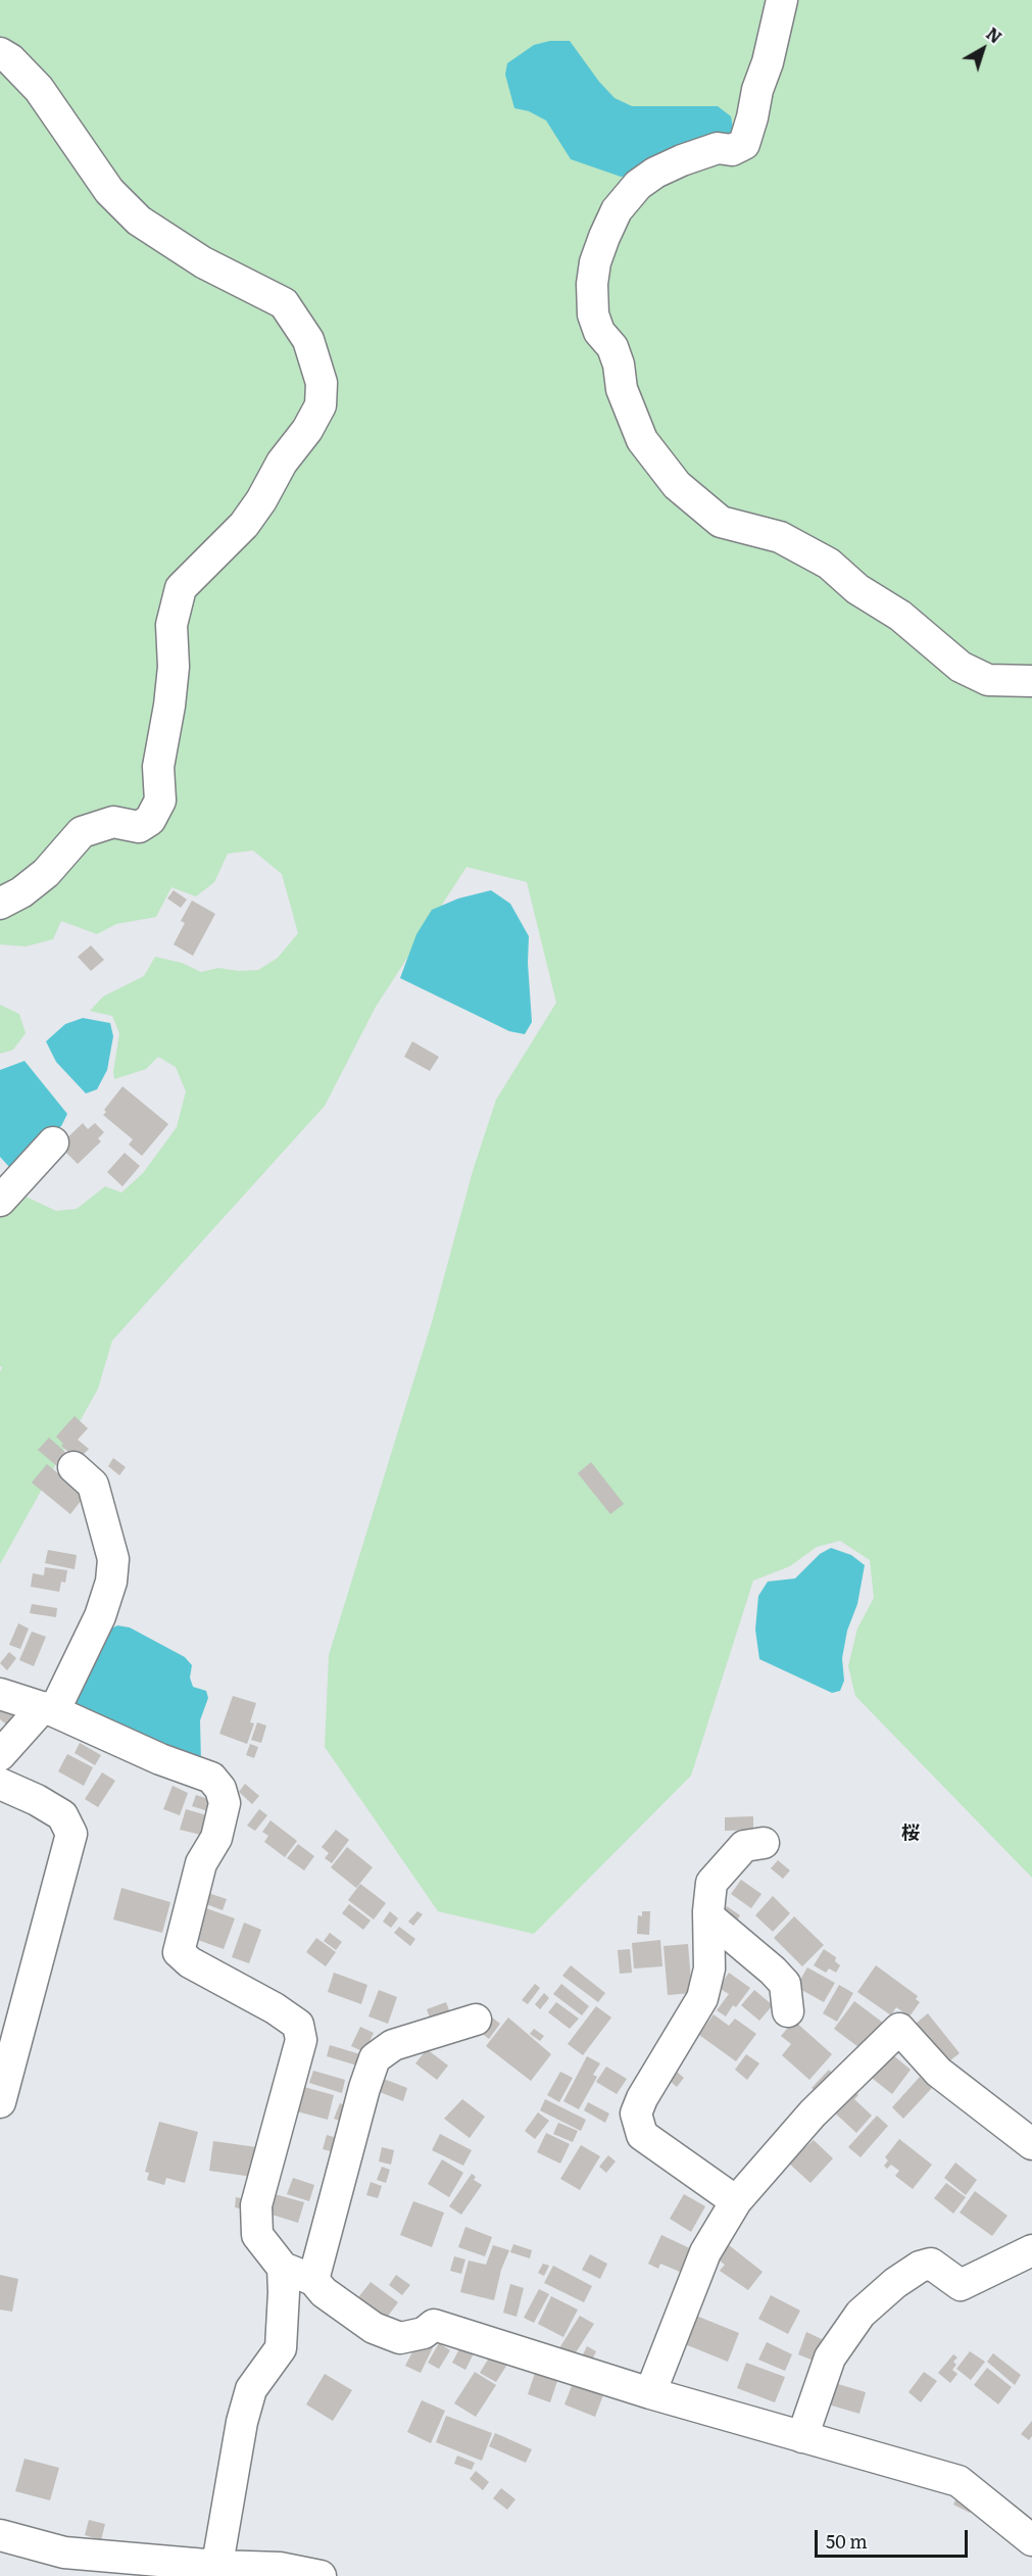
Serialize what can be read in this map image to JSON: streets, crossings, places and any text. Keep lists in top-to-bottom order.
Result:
{
  "districts": ["桜"],
  "scale_bar": "50 m",
  "north": "top right"
}
